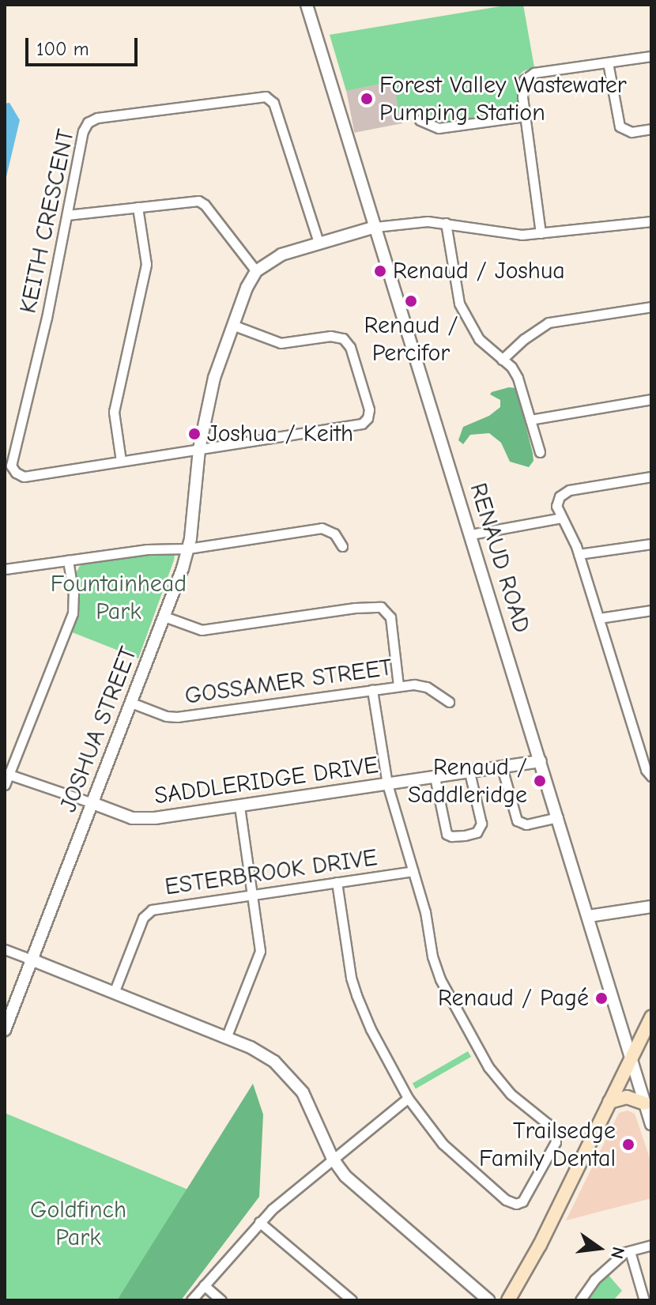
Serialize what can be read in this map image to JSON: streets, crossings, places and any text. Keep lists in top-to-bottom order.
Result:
{
  "streets": {
    "street": [
      "KEITH CRESCENT",
      "RENAUD ROAD",
      "GOSSAMER STREET",
      "JOSHUA STREET",
      "SADDLERIDGE DRIVE",
      "ESTERBROOK DRIVE"
    ]
  },
  "crossings": [
    ["KEITH CRESCENT", "JOSHUA STREET"],
    ["RENAUD ROAD", "SADDLERIDGE DRIVE"],
    ["GOSSAMER STREET", "JOSHUA STREET"],
    ["JOSHUA STREET", "SADDLERIDGE DRIVE"]
  ],
  "parks": ["Fountainhead Park", "Goldfinch Park"],
  "places": [
    "Forest Valley Wastewater Pumping Station",
    "Renaud / Joshua",
    "Renaud / Percifor",
    "Joshua / Keith",
    "Renaud / Saddleridge",
    "Renaud / Pagé",
    "Trailsedge Family Dental"
  ],
  "scale_bar": "100 m",
  "north": "right"
}
